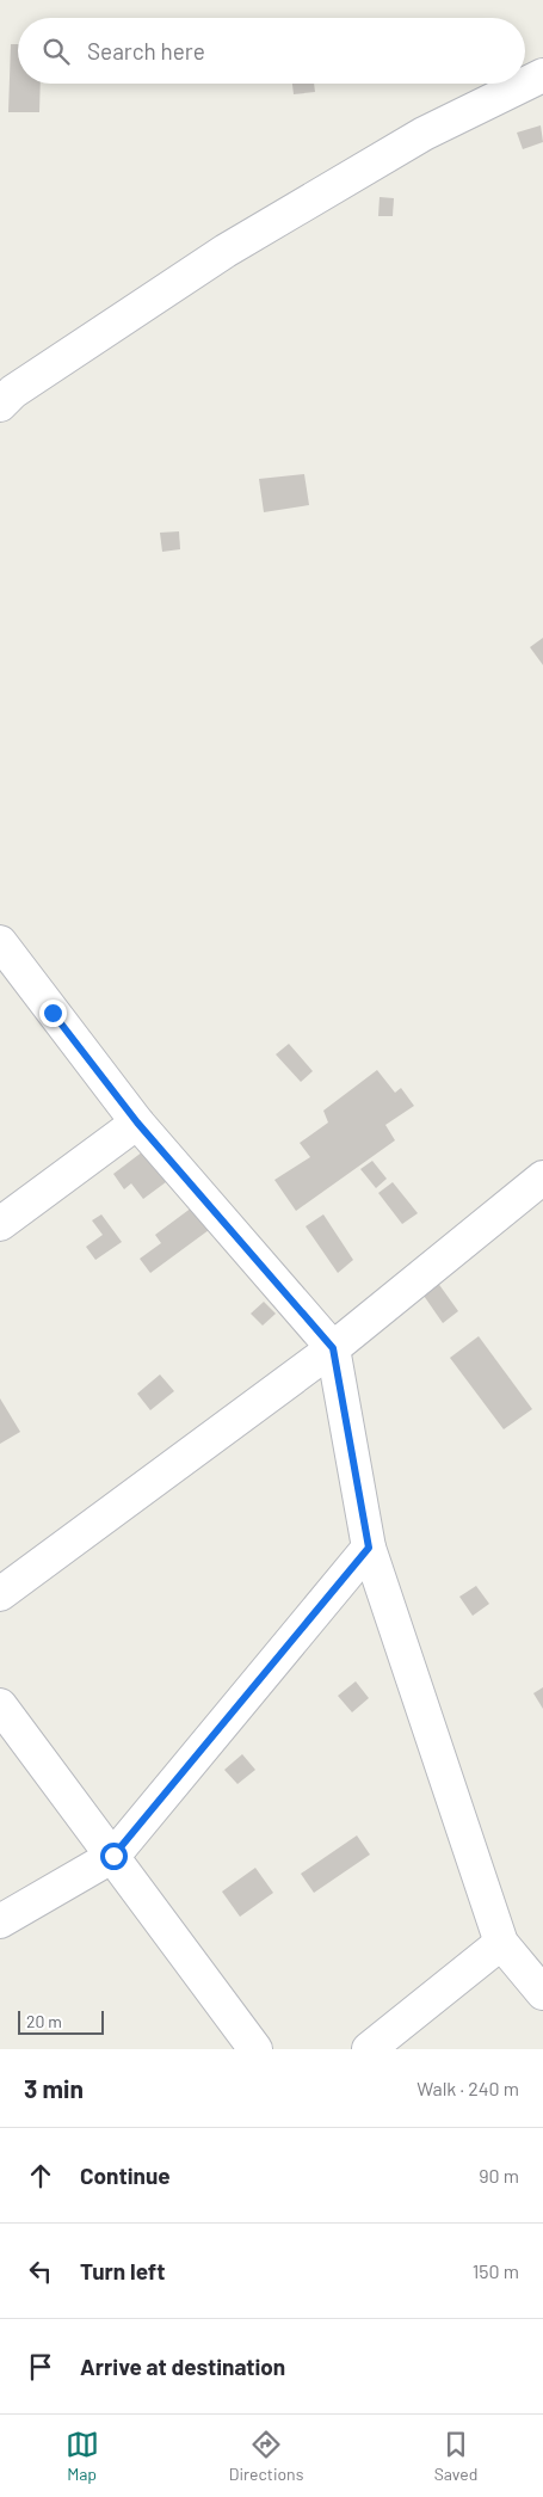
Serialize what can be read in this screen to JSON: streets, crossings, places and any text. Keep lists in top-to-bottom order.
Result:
{
  "scale_bar": "20 m",
  "page": {
    "search": "Search here",
    "scale": "20 m",
    "heading": ["3 min", "Walk · 240 m"],
    "list": [
      ["Continue", "90 m"],
      ["Turn left", "150 m"],
      "Arrive at destination"
    ],
    "nav": ["Map", "Directions", "Saved"]
  }
}
